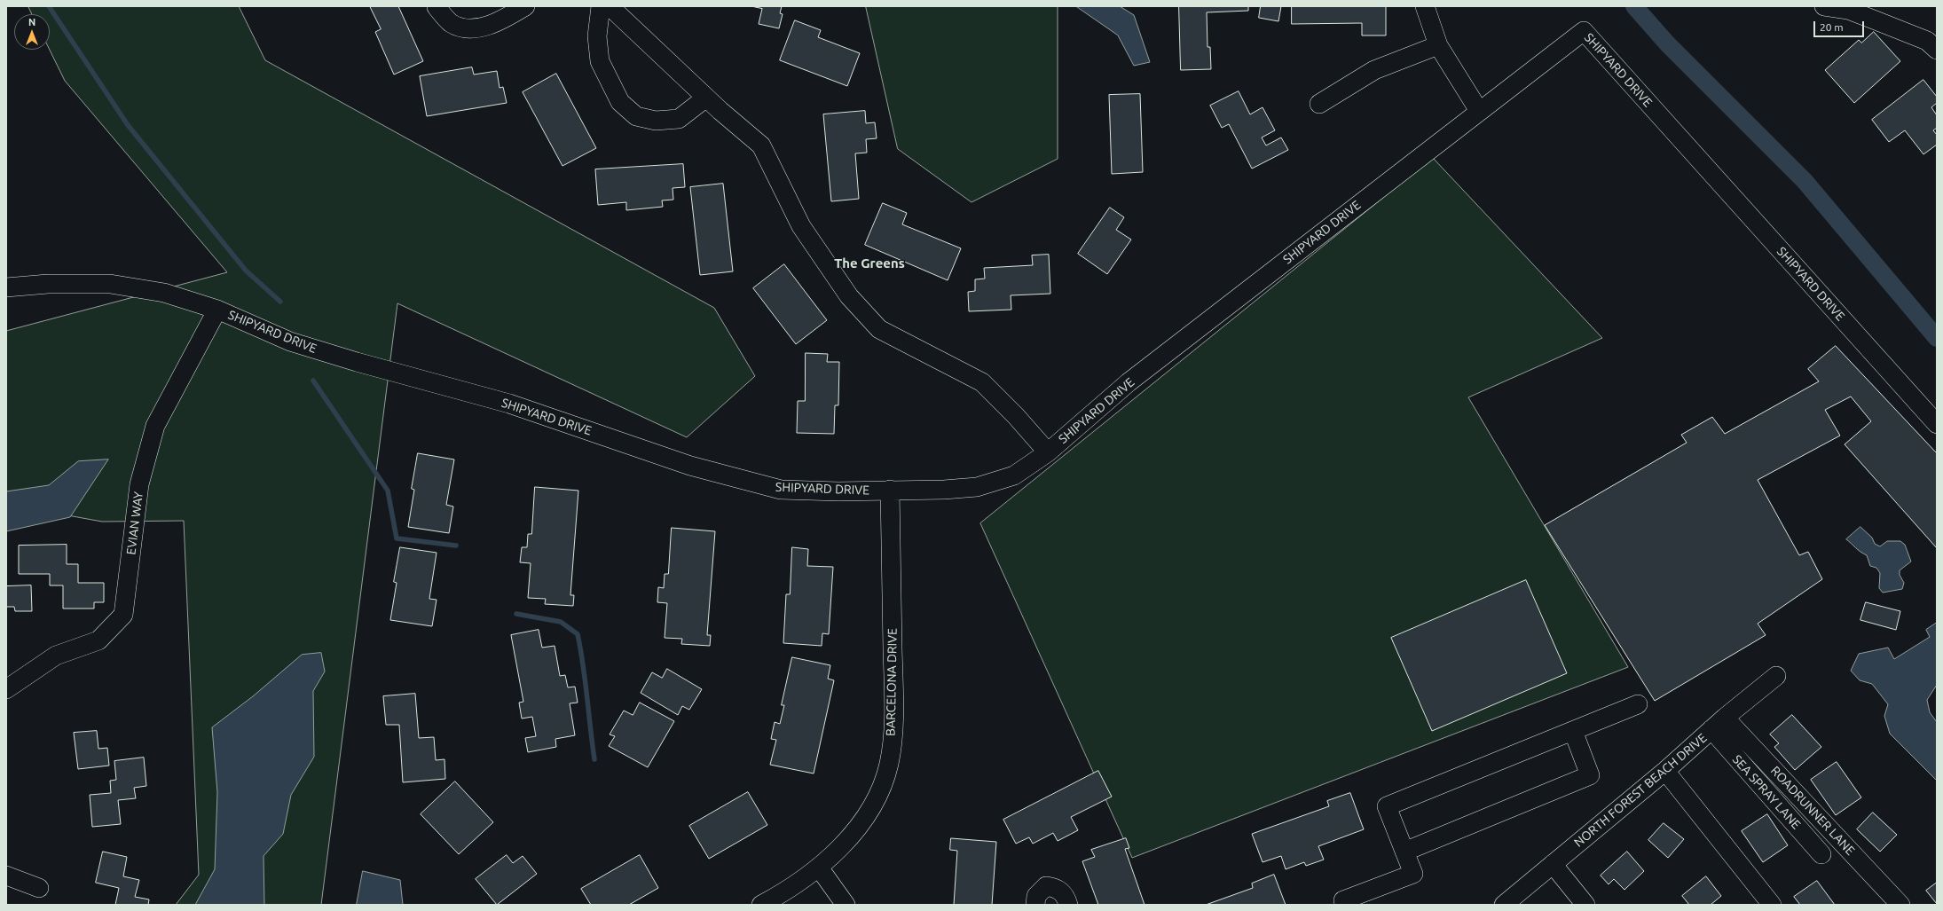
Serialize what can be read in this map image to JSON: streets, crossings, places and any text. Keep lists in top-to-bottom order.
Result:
{
  "streets": {
    "street": [
      "SHIPYARD DRIVE",
      "EVIAN WAY",
      "BARCELONA DRIVE",
      "NORTH FOREST BEACH DRIVE",
      "SEA SPRAY LANE",
      "ROADRUNNER LANE"
    ]
  },
  "crossings": [
    ["SHIPYARD DRIVE", "EVIAN WAY"],
    ["SHIPYARD DRIVE", "BARCELONA DRIVE"],
    ["NORTH FOREST BEACH DRIVE", "SEA SPRAY LANE"],
    ["NORTH FOREST BEACH DRIVE", "ROADRUNNER LANE"],
    ["SEA SPRAY LANE", "ROADRUNNER LANE"]
  ],
  "districts": ["The Greens"],
  "scale_bar": "20 m",
  "north": "top"
}
